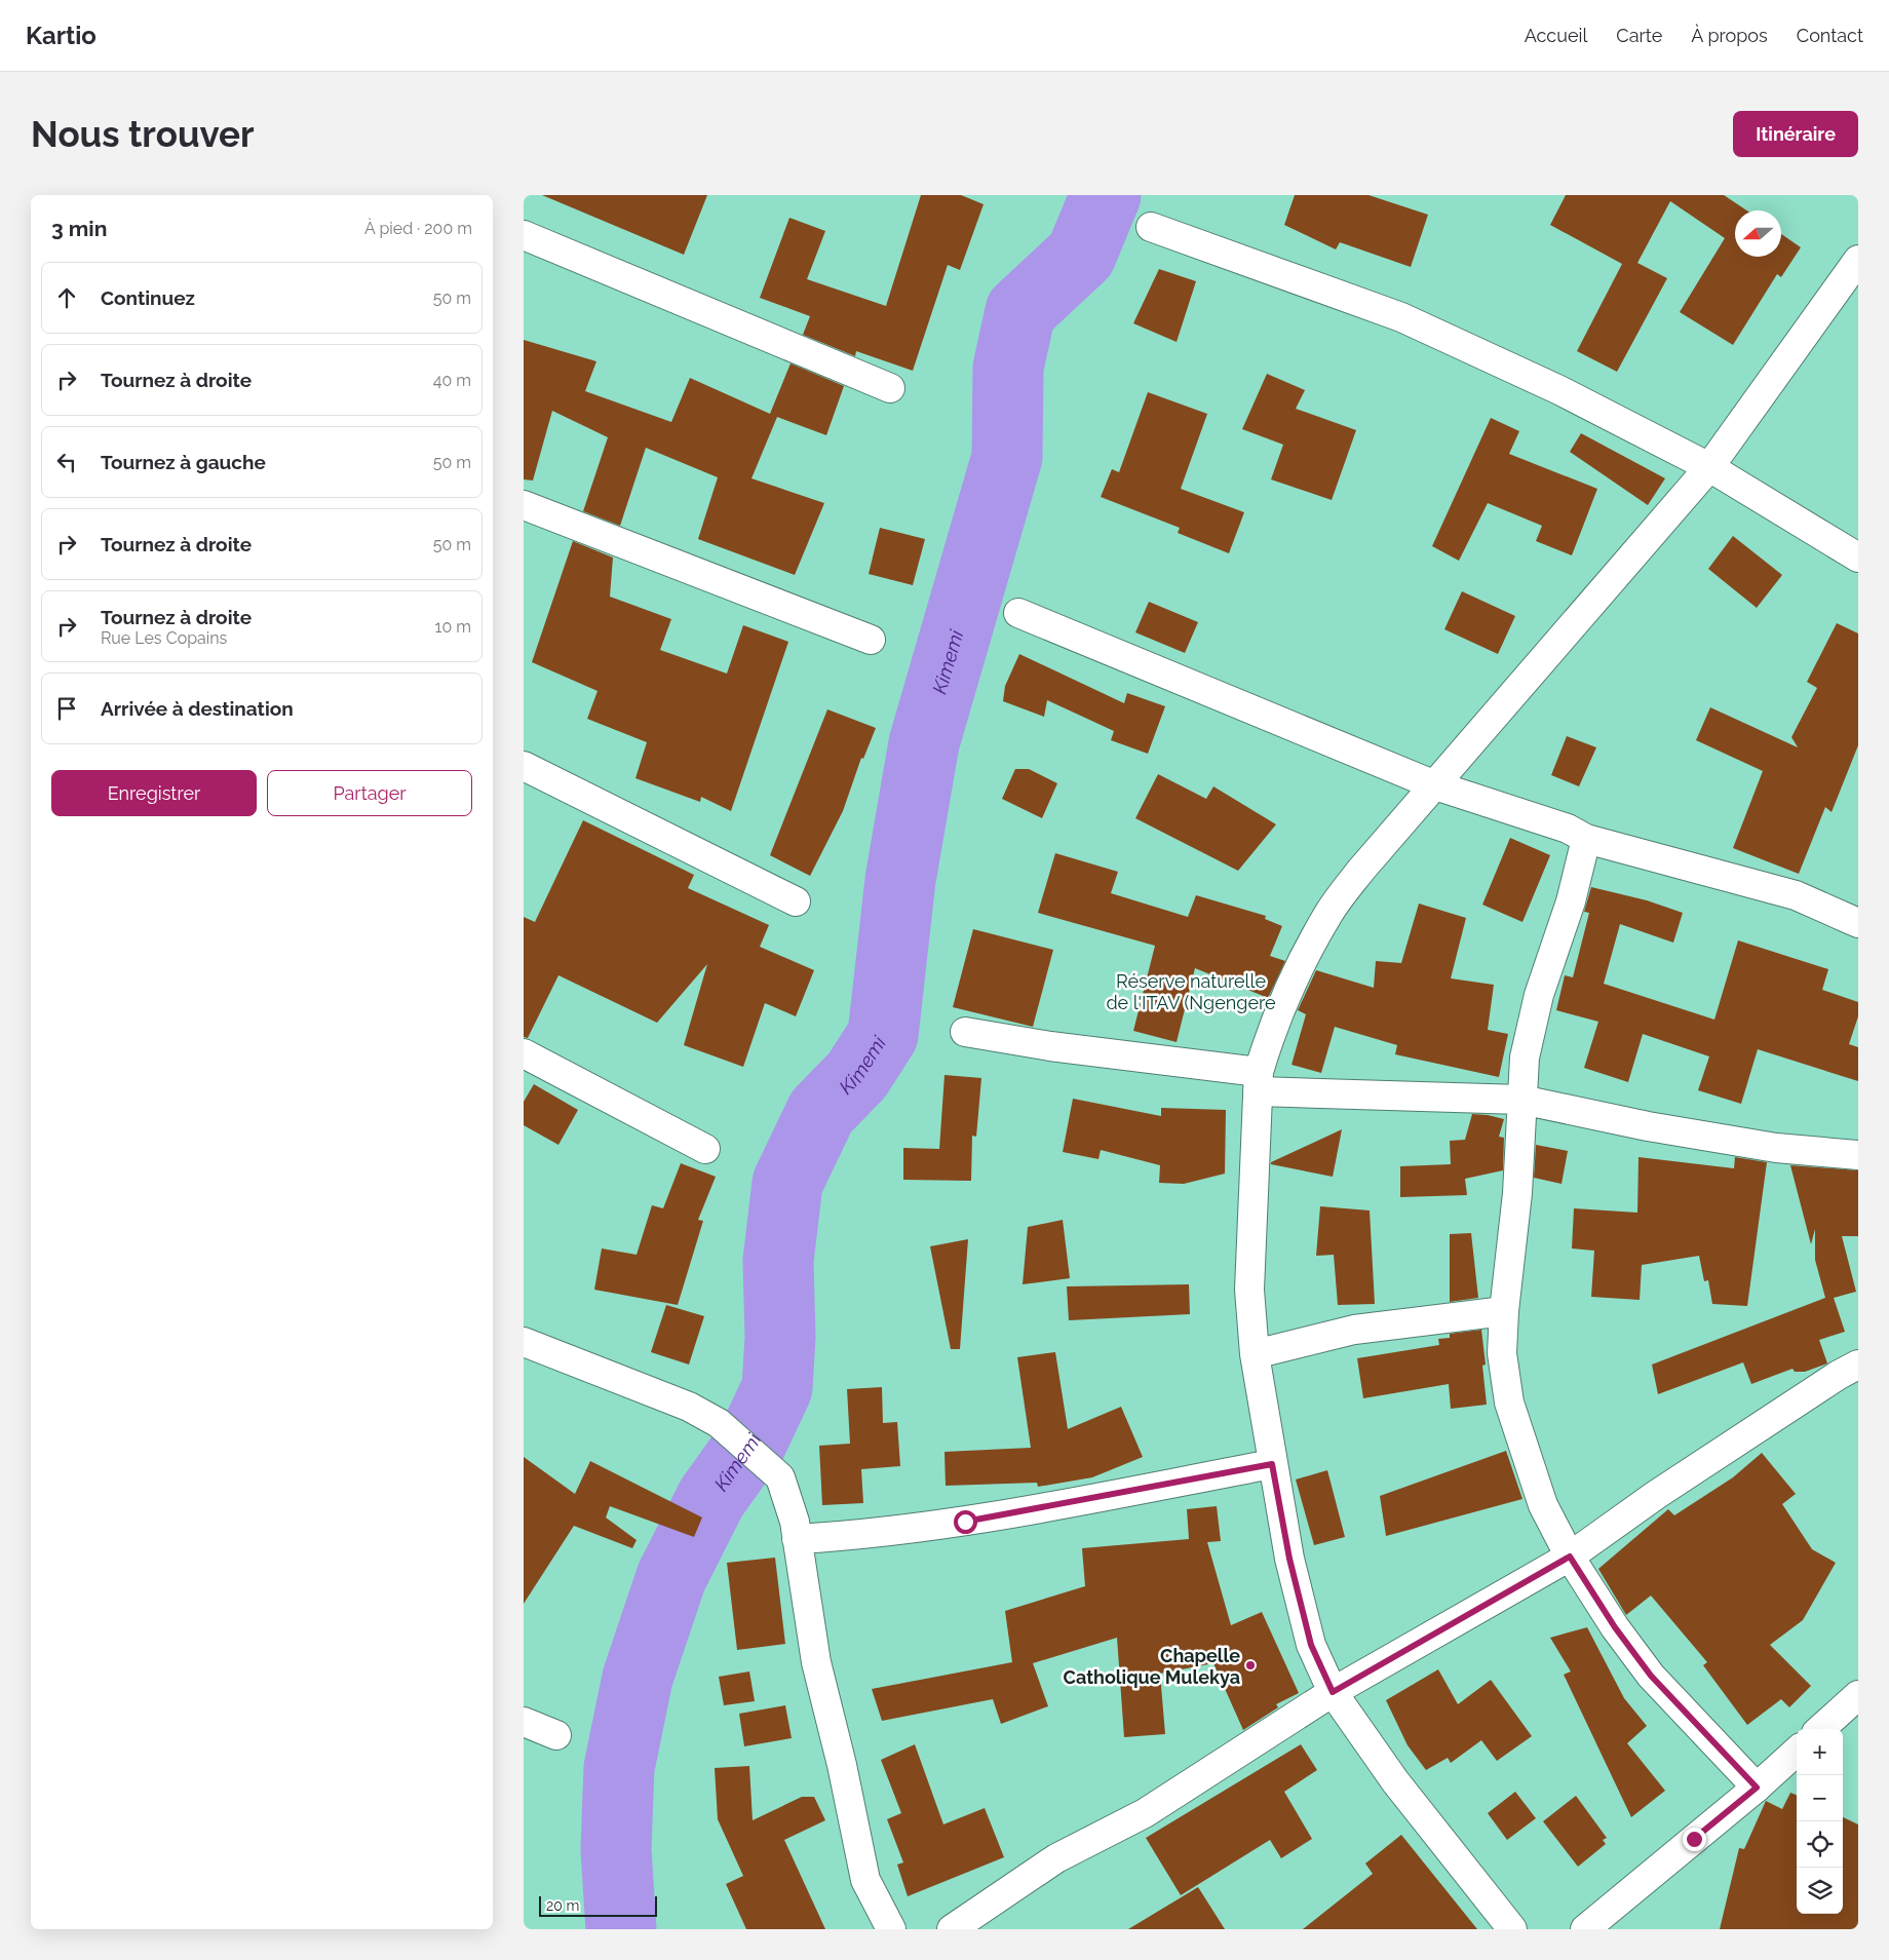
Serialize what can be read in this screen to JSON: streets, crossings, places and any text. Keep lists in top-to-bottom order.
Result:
{
  "water": ["Kimemi"],
  "parks": ["Réserve naturelle de l'ITAV (Ngengere"],
  "places": ["Chapelle Catholique Mulekya"],
  "scale_bar": "20 m",
  "north": "left",
  "page": {
    "header": "Kartio",
    "nav": [
      "Accueil",
      "Carte",
      "À propos",
      "Contact"
    ],
    "buttons": [
      "Itinéraire",
      ["Enregistrer", "Partager"]
    ],
    "title": "Nous trouver",
    "heading": ["3 min", "À pied · 200 m"],
    "list": [
      ["Continuez", "50 m"],
      ["Tournez à droite", "40 m"],
      ["Tournez à gauche", "50 m"],
      ["Tournez à droite", "50 m"],
      ["Tournez à droite", "Rue Les Copains", "10 m"],
      "Arrivée à destination"
    ],
    "map_buttons": ["+", "−"],
    "scale": "20 m"
  }
}
